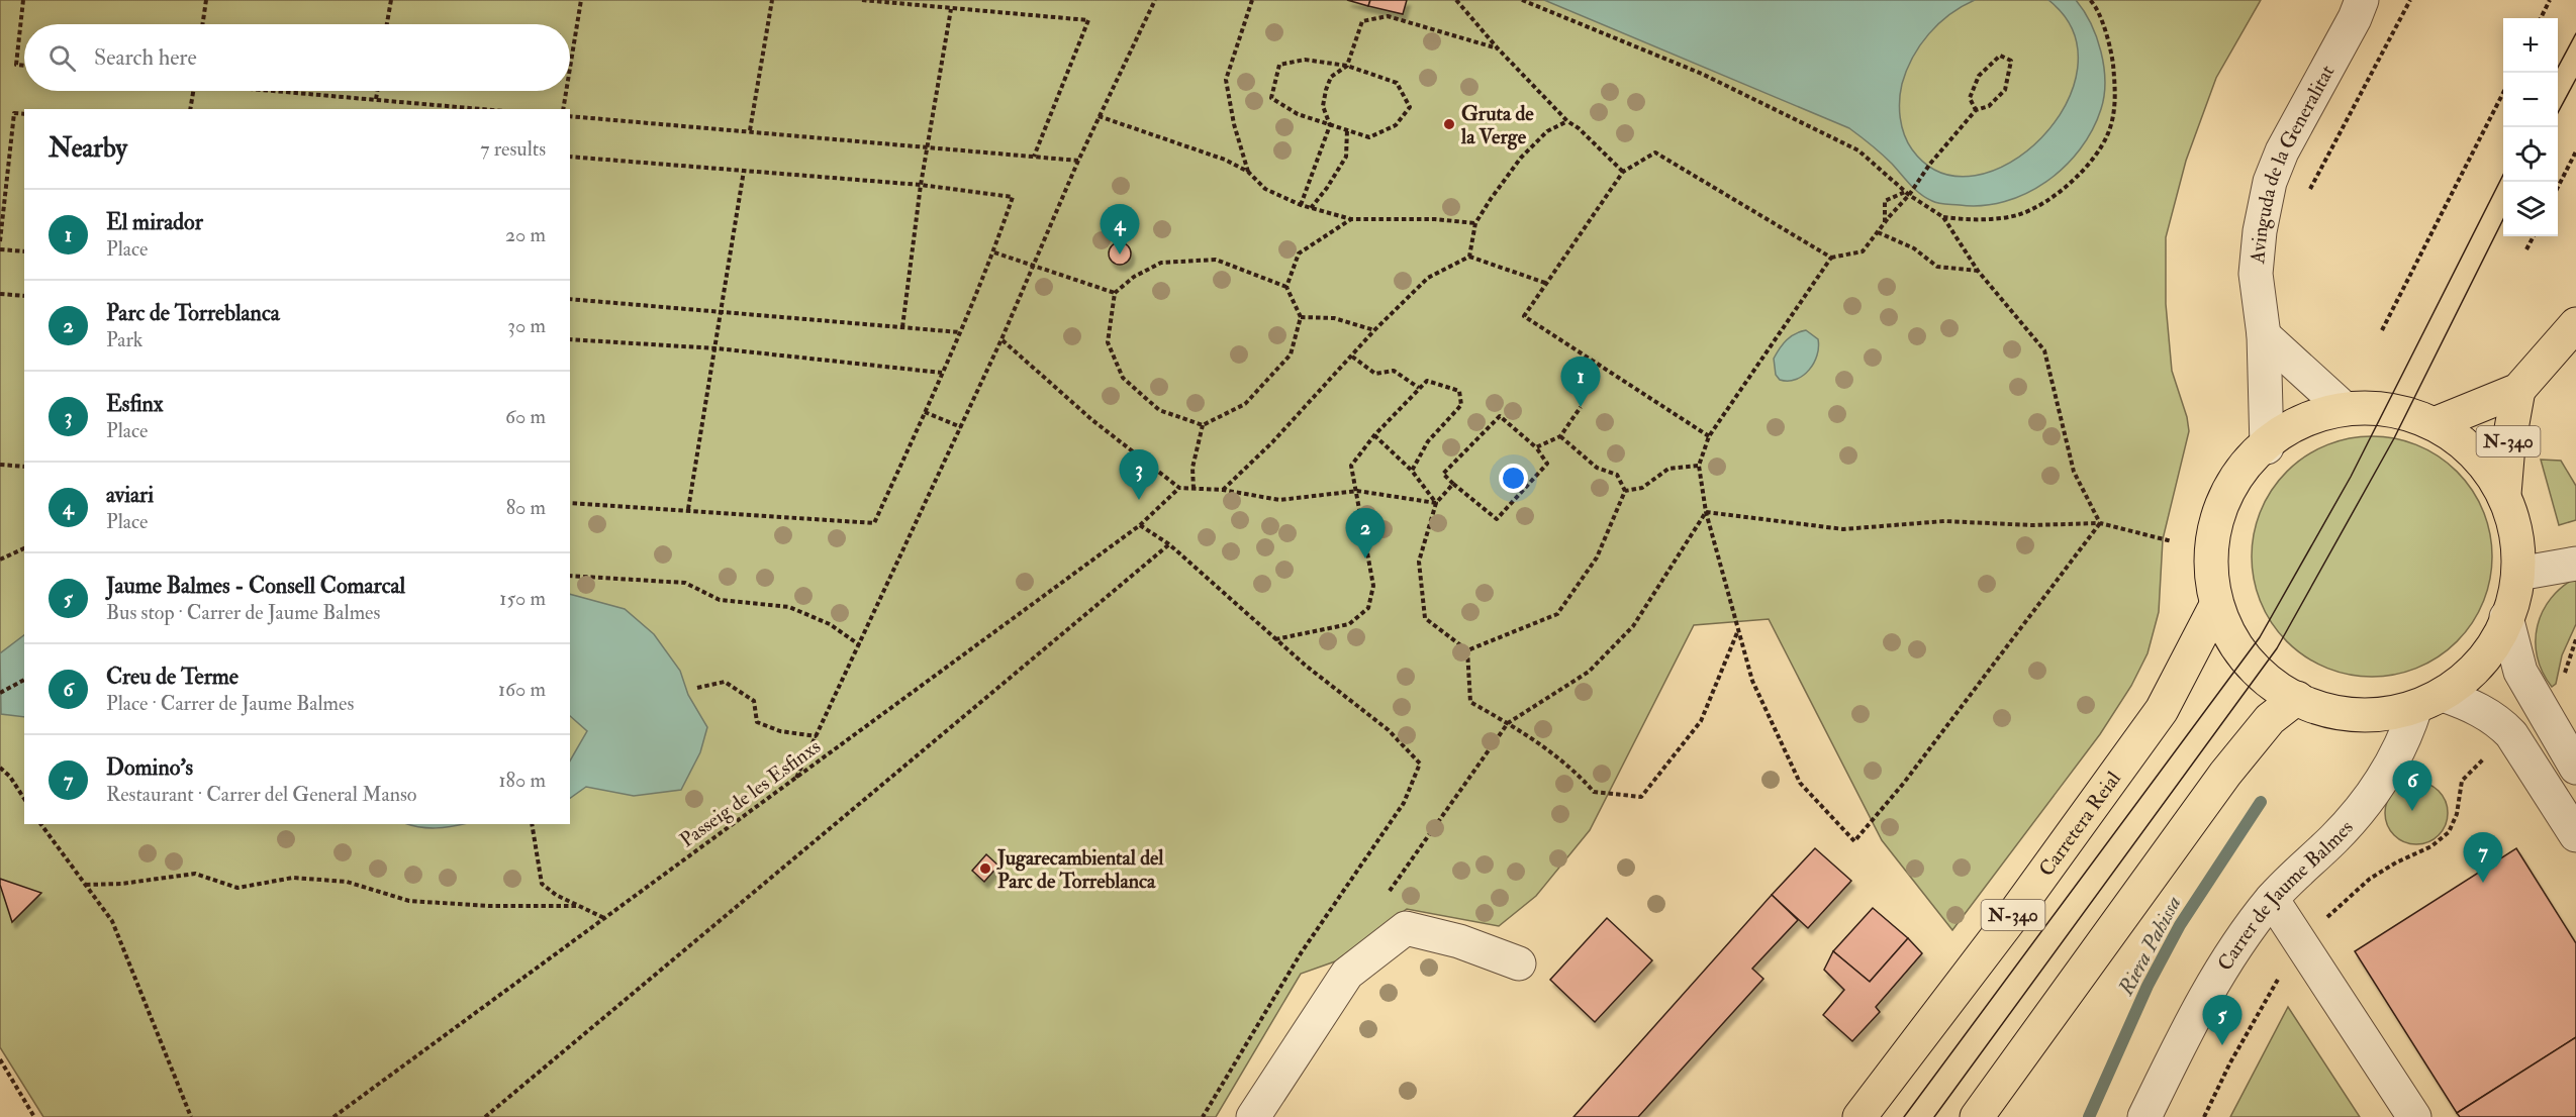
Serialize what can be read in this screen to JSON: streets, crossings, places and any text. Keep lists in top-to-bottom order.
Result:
{
  "streets": {
    "main road": ["N-340", "Carretera Reial"],
    "street": ["Avinguda de la Generalitat", "Carrer de Jaume Balmes"],
    "path": ["Passeig de les Esfinxs"]
  },
  "crossings": [
    ["Avinguda de la Generalitat", "N-340"],
    ["N-340", "Carretera Reial"],
    ["N-340", "Carrer de Jaume Balmes"]
  ],
  "water": ["Riera Pahissa"],
  "places": ["Gruta de la Verge", "Jugarecambiental del Parc de Torreblanca"],
  "page": {
    "map_buttons": ["+", "−"],
    "search": "Search here",
    "heading": ["Nearby", "7 results"],
    "list": [
      {
        "mark": "1",
        "name": "El mirador",
        "note": "Place",
        "value": "20 m"
      },
      {
        "mark": "2",
        "name": "Parc de Torreblanca",
        "note": "Park",
        "value": "30 m"
      },
      {
        "mark": "3",
        "name": "Esfinx",
        "note": "Place",
        "value": "60 m"
      },
      {
        "mark": "4",
        "name": "aviari",
        "note": "Place",
        "value": "80 m"
      },
      {
        "mark": "5",
        "name": "Jaume Balmes - Consell Comarcal",
        "note": "Bus stop · Carrer de Jaume Balmes",
        "value": "150 m"
      },
      {
        "mark": "6",
        "name": "Creu de Terme",
        "note": "Place · Carrer de Jaume Balmes",
        "value": "160 m"
      },
      {
        "mark": "7",
        "name": "Domino's",
        "note": "Restaurant · Carrer del General Manso",
        "value": "180 m"
      }
    ],
    "pins": [
      "4",
      "1",
      "3",
      "2",
      "6",
      "7",
      "5"
    ]
  }
}
